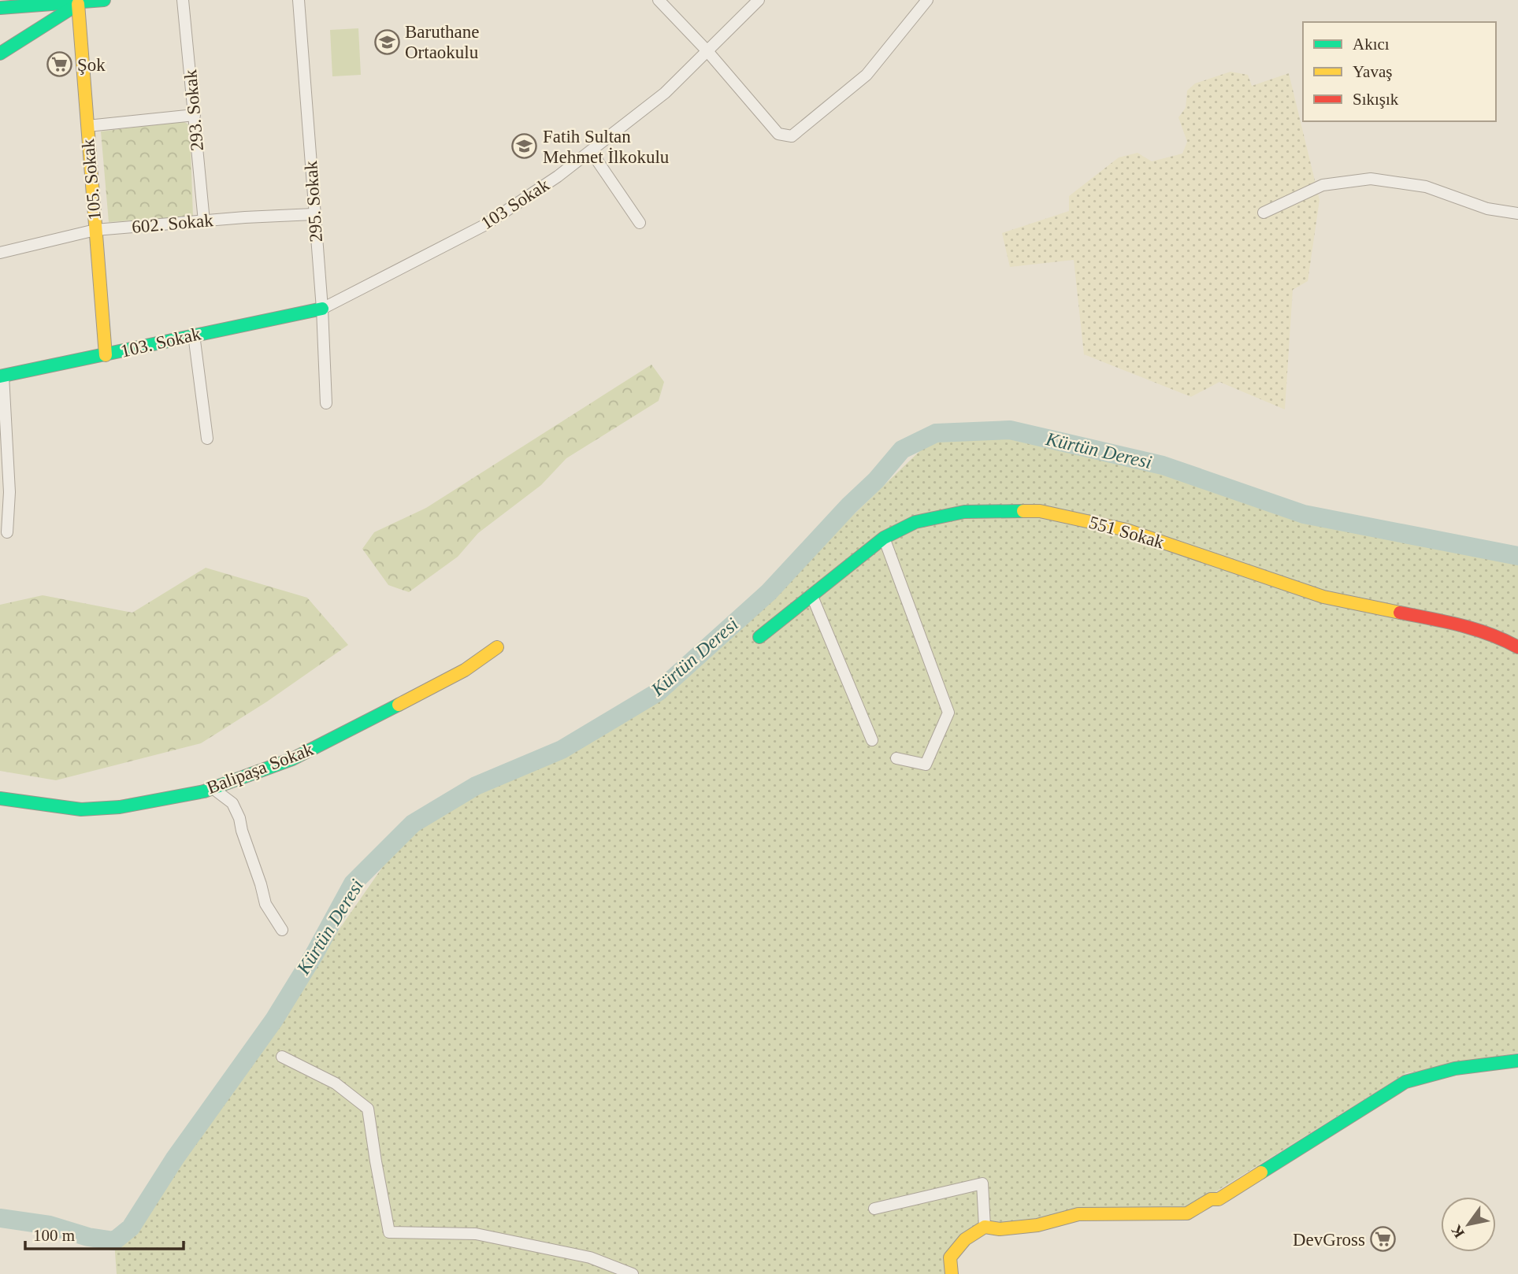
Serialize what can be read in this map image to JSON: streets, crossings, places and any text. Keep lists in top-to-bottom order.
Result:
{
  "streets": {
    "street": [
      "293. Sokak",
      "105. Sokak",
      "295. Sokak",
      "103 Sokak",
      "602. Sokak",
      "103. Sokak",
      "551 Sokak",
      "Balipaşa Sokak"
    ]
  },
  "crossings": [
    ["293. Sokak", "602. Sokak"],
    ["105. Sokak", "602. Sokak"],
    ["105. Sokak", "103. Sokak"],
    ["295. Sokak", "103 Sokak"],
    ["295. Sokak", "602. Sokak"],
    ["295. Sokak", "103. Sokak"],
    ["103 Sokak", "103. Sokak"]
  ],
  "water": ["Kürtün Deresi"],
  "places": {
    "school or university": ["Baruthane Ortaokulu", "Fatih Sultan Mehmet İlkokulu"],
    "supermarket": ["Şok", "DevGross"]
  },
  "legend": ["Akıcı", "Yavaş", "Sıkışık"],
  "scale_bar": "100 m",
  "north": "bottom left"
}
